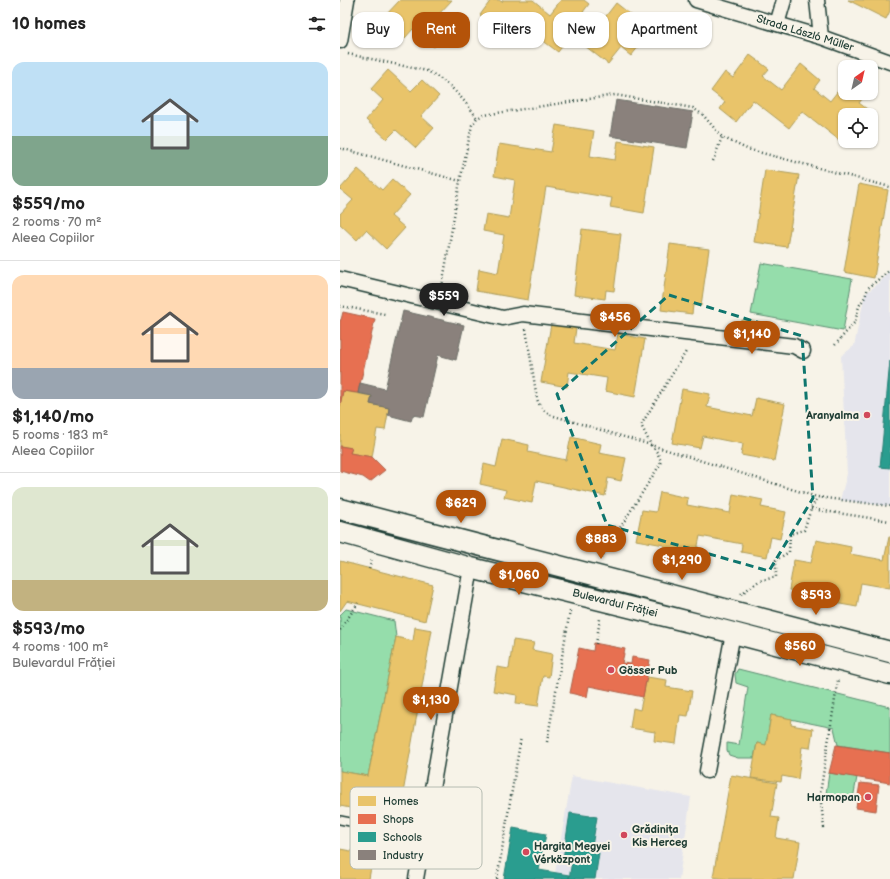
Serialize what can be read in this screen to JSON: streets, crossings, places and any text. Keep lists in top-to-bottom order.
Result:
{
  "streets": {
    "main road": ["Bulevardul Frăției"],
    "street": ["Strada László Müller"]
  },
  "places": [
    "Aranyalma",
    "Gösser Pub",
    "Harmopan",
    "Grădinița Kis Herceg",
    "Hargita Megyei Vérközpont"
  ],
  "legend": [
    "Homes",
    "Shops",
    "Schools",
    "Industry"
  ],
  "north": "top right",
  "page": {
    "heading": "10 homes",
    "chip": [
      "Buy",
      "Rent",
      "Filters",
      "New",
      "Apartment"
    ],
    "list": [
      {
        "name": "$559/mo",
        "note": "2 rooms · 70 m² · Aleea Copiilor"
      },
      {
        "name": "$1,140/mo",
        "note": "5 rooms · 183 m² · Aleea Copiilor"
      },
      {
        "name": "$593/mo",
        "note": "4 rooms · 100 m² · Bulevardul Frăției"
      }
    ],
    "price": [
      "$559",
      "$456",
      "$1,140",
      "$629",
      "$883",
      "$1,290",
      "$1,060",
      "$593",
      "$560",
      "$1,130"
    ]
  }
}
